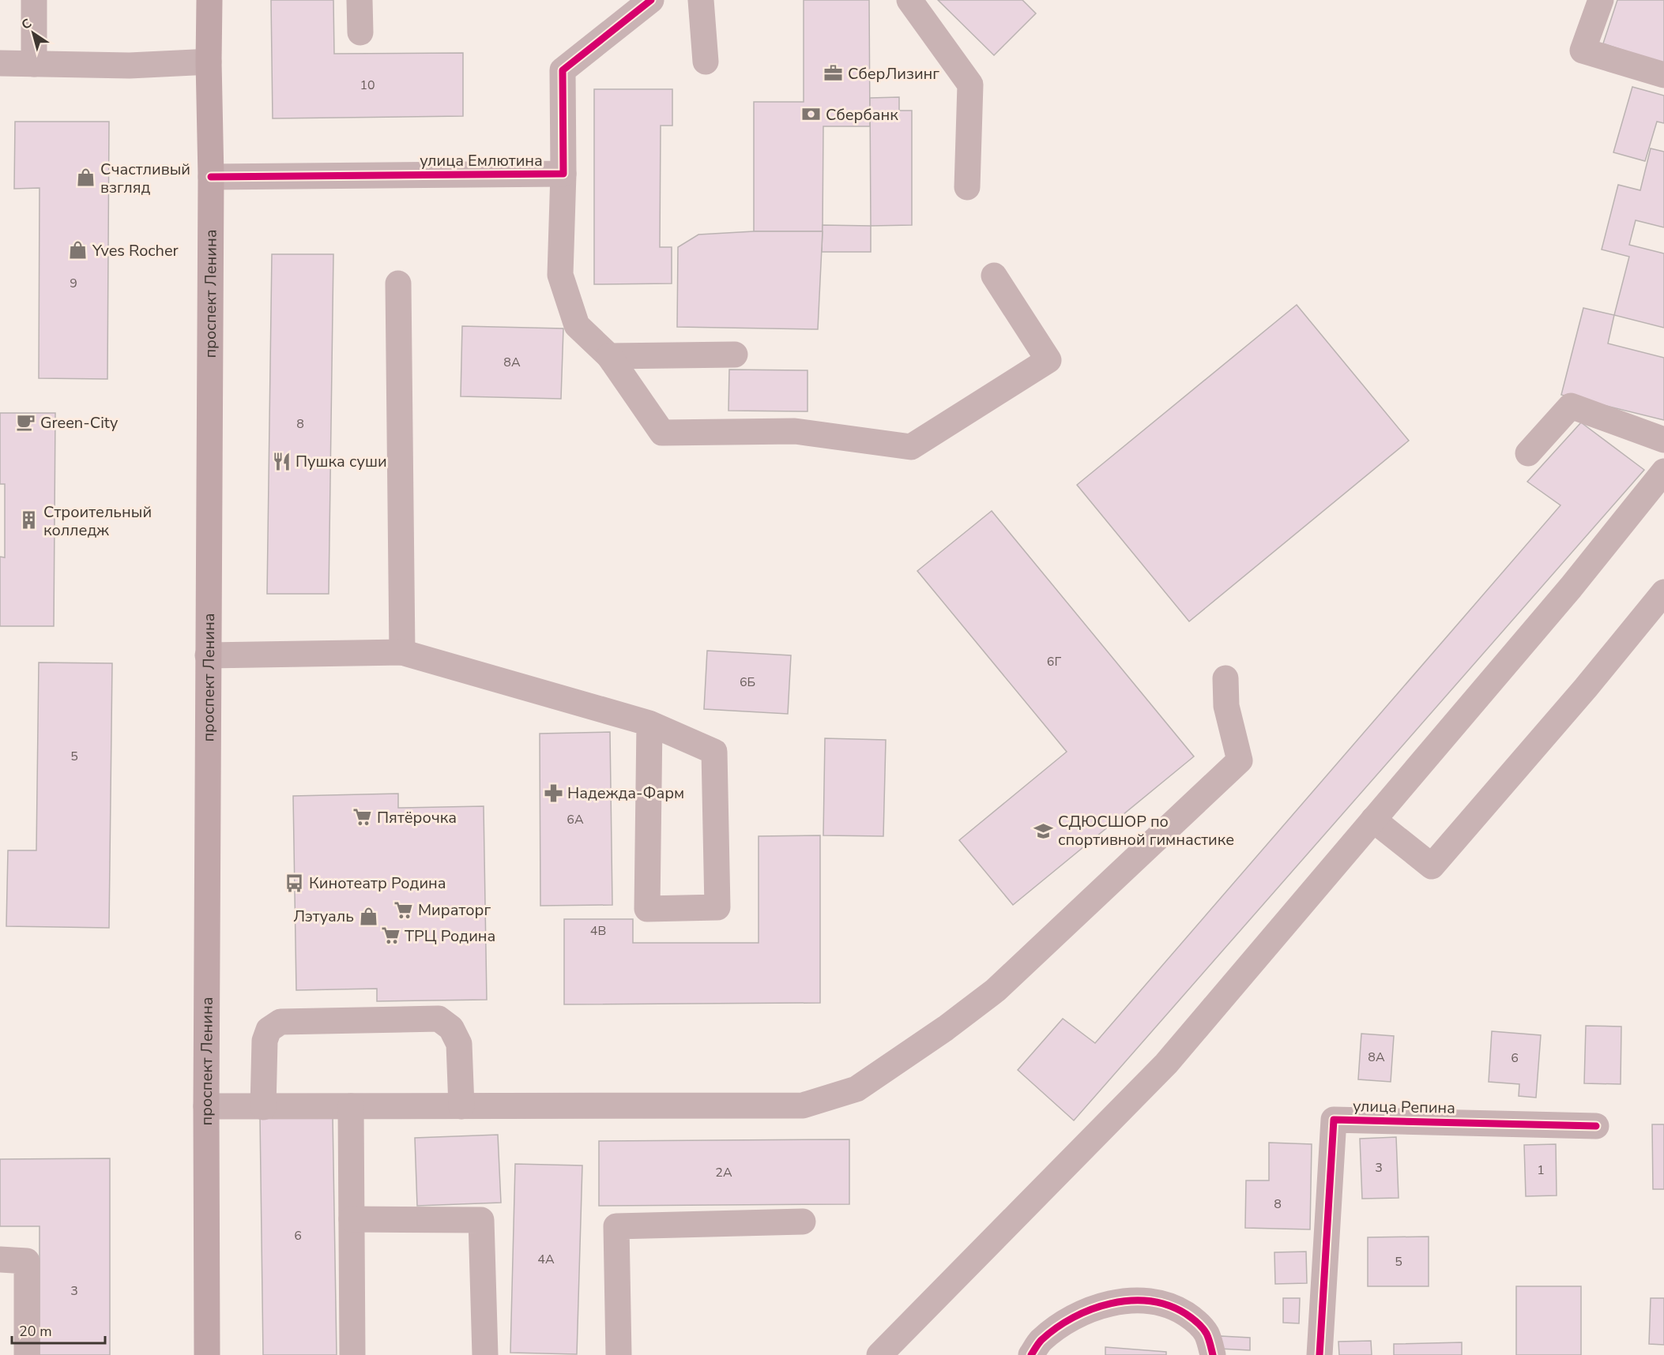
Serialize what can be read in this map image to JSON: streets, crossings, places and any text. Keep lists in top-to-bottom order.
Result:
{
  "streets": {
    "main road": ["проспект Ленина"],
    "street": ["улица Емлютина", "улица Репина"]
  },
  "crossings": [
    ["улица Емлютина", "проспект Ленина"]
  ],
  "places": {
    "office": ["СберЛизинг"],
    "bank": ["Сбербанк"],
    "shop": ["Счастливый взгляд", "Yves Rocher", "Лэтуаль"],
    "cafe": ["Green-City"],
    "restaurant": ["Пушка суши"],
    "building": ["Строительный колледж"],
    "pharmacy": ["Надежда-Фарм"],
    "supermarket": ["Пятёрочка", "Мираторг", "ТРЦ Родина"],
    "school or university": ["СДЮСШОР по спортивной гимнастике"],
    "bus stop": ["Кинотеатр Родина"]
  },
  "house_numbers": [
    "10",
    "9",
    "8А",
    "8",
    "6Г",
    "6Б",
    "5",
    "6А",
    "4В",
    "8А",
    "6",
    "3",
    "1",
    "2А",
    "8",
    "6",
    "4А",
    "5",
    "3"
  ],
  "scale_bar": "20 m",
  "north": "top left"
}
